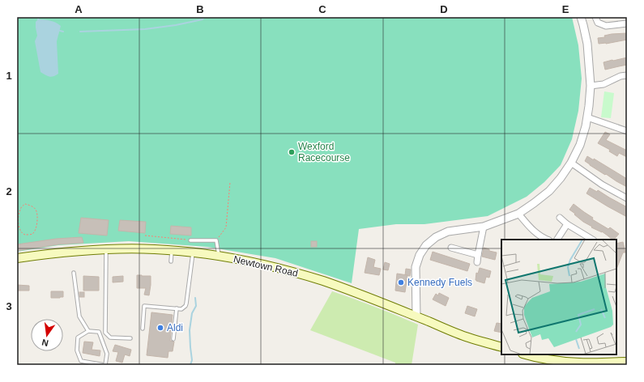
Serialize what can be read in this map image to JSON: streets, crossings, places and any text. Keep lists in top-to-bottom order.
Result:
{
  "streets": {
    "main road": ["Newtown Road"]
  },
  "places": ["Wexford Racecourse", "Kennedy Fuels", "Aldi"],
  "north": "bottom",
  "grid": {
    "columns": [
      "A",
      "B",
      "C",
      "D",
      "E"
    ],
    "rows": ["1", "2", "3"]
  }
}
